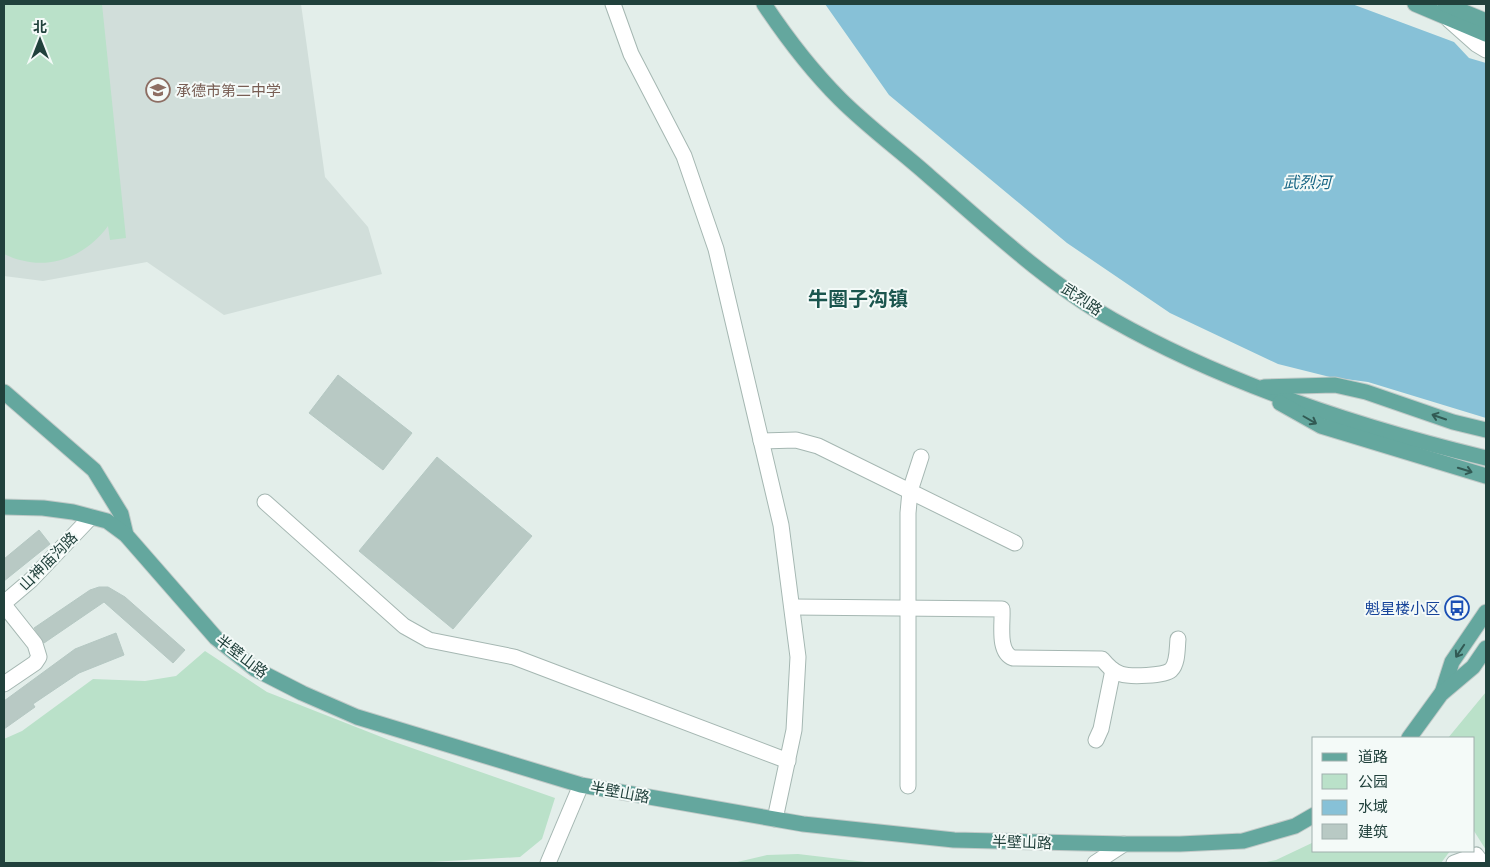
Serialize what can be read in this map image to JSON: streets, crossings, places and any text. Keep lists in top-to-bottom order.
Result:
{
  "streets": {
    "main road": ["武烈路", "半壁山路"],
    "street": ["山神庙沟路"]
  },
  "crossings": [
    ["山神庙沟路", "半壁山路"]
  ],
  "districts": ["牛圈子沟镇"],
  "water": ["武烈河"],
  "places": {
    "school or university": ["承德市第二中学"],
    "bus stop": ["魁星楼小区"]
  },
  "legend": [
    "道路",
    "公园",
    "水域",
    "建筑"
  ],
  "north": "top"
}
